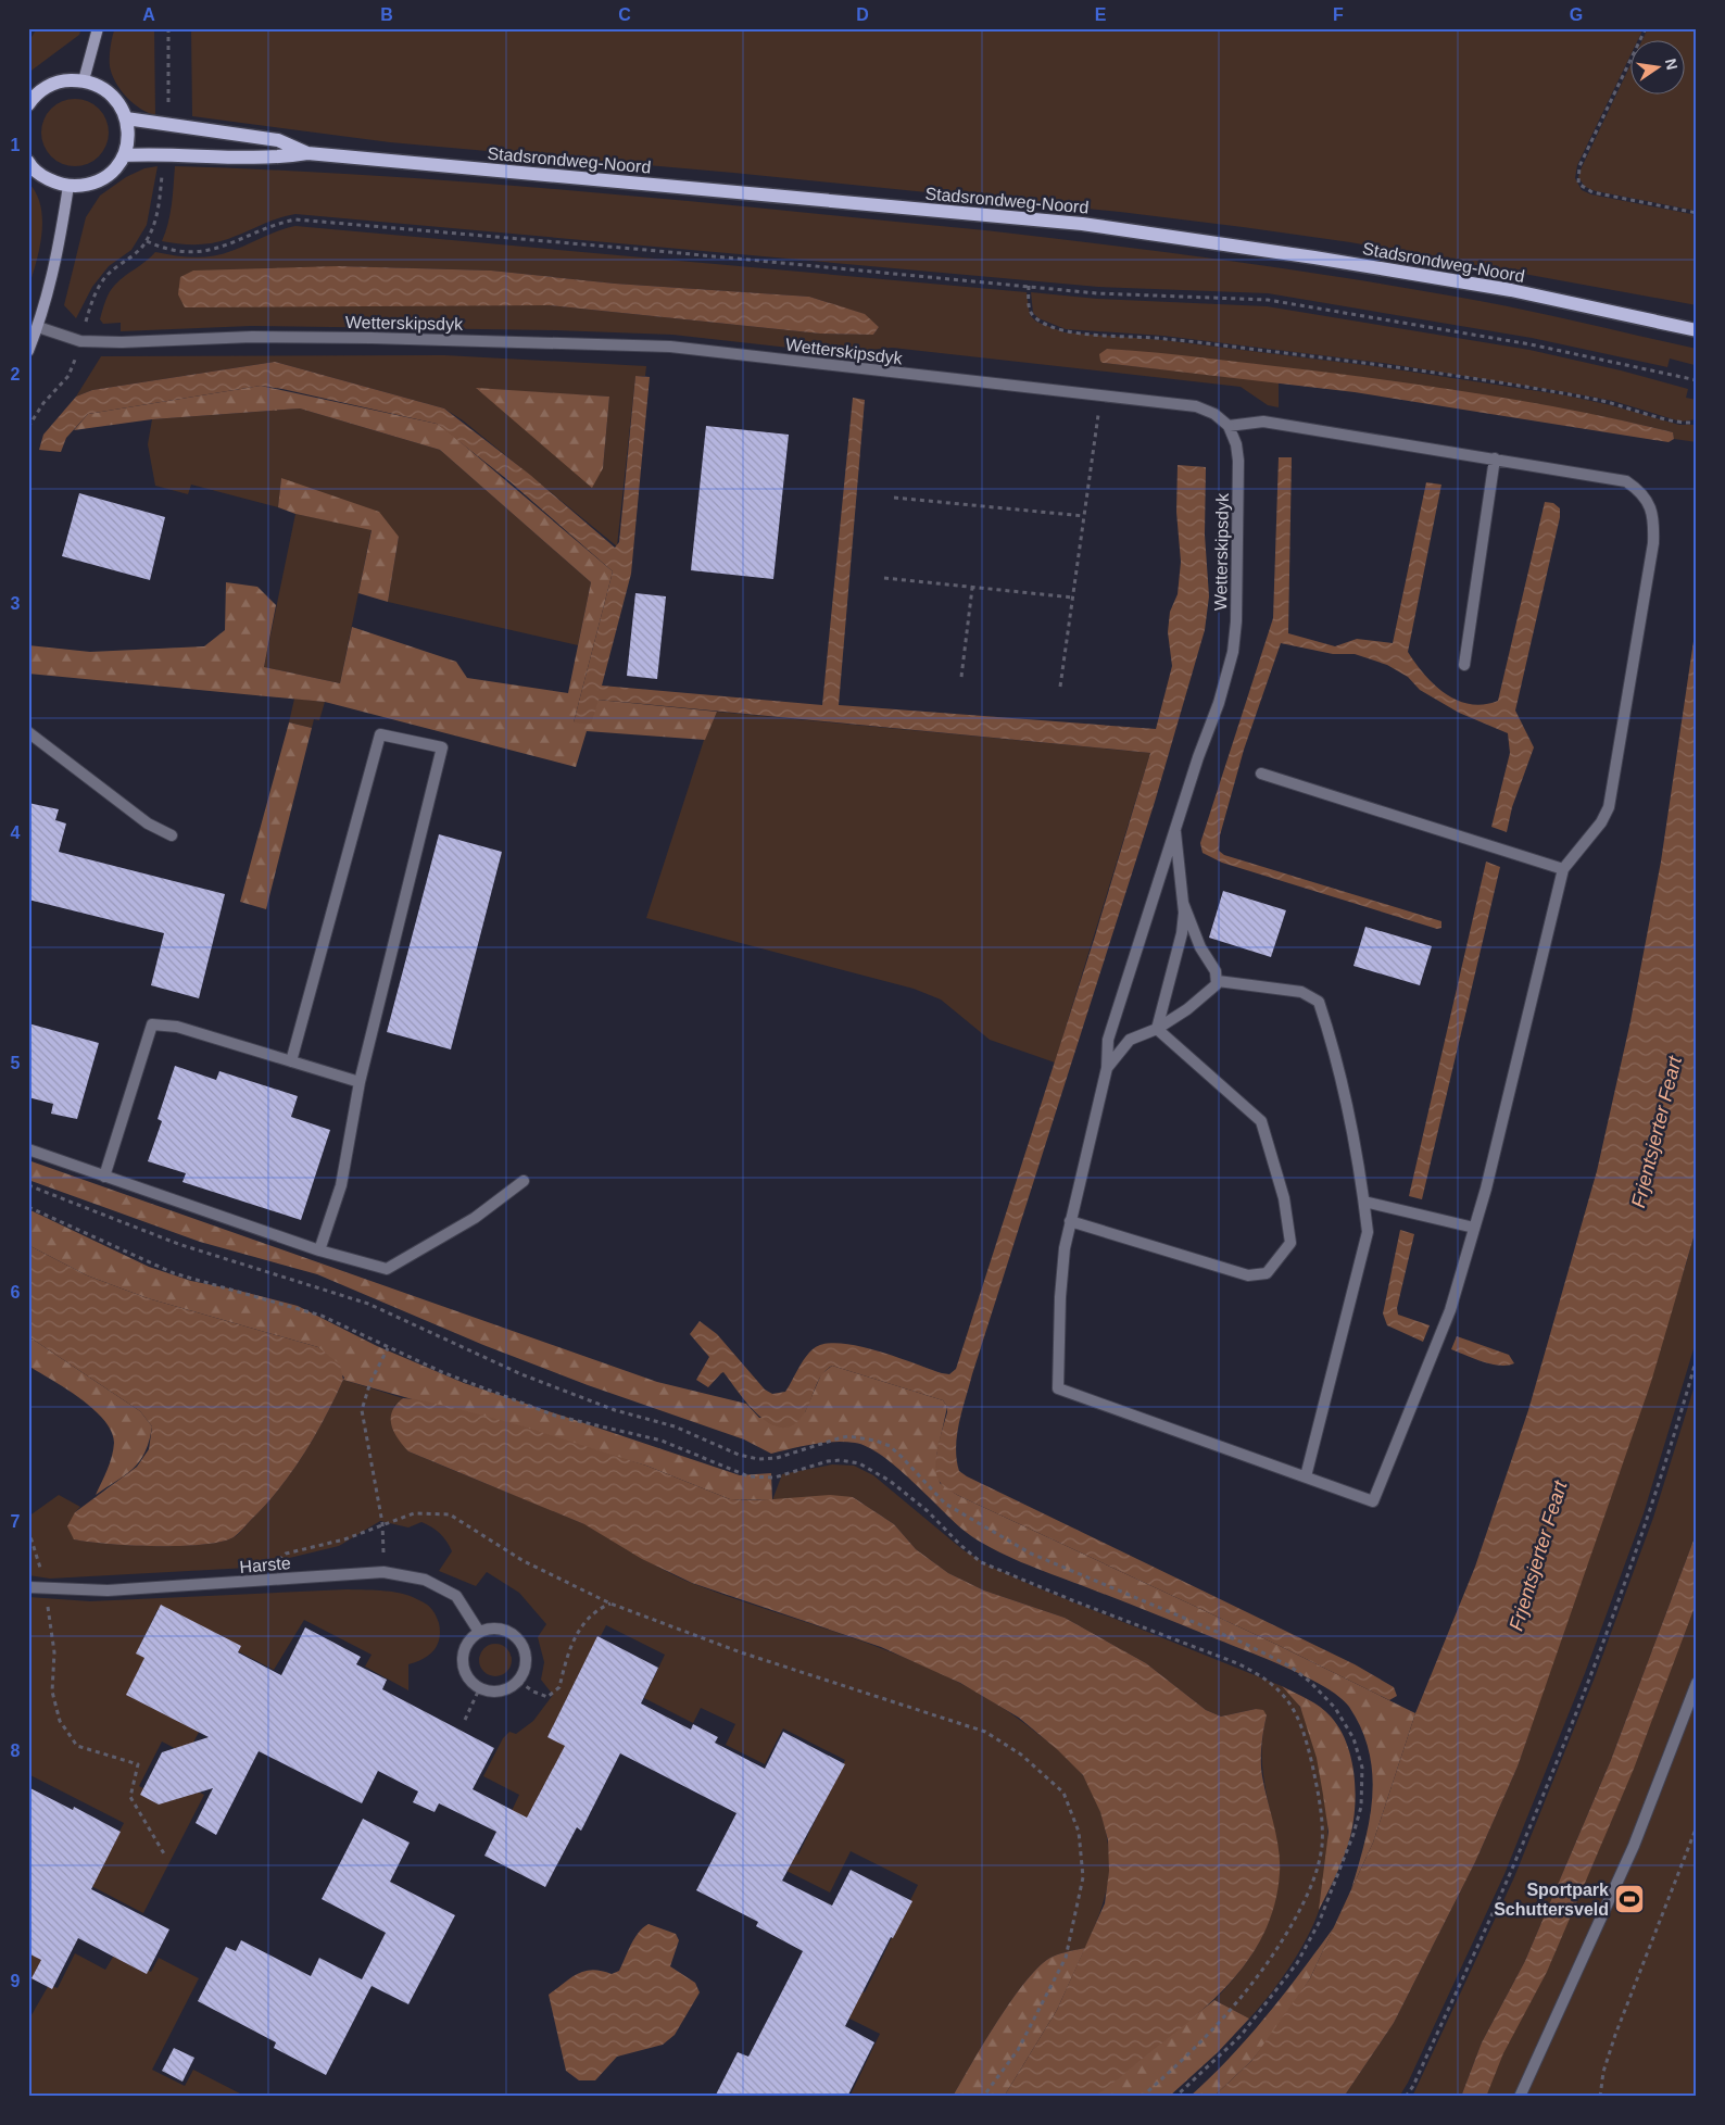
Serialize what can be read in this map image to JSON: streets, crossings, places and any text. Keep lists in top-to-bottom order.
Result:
{
  "streets": {
    "main road": ["Stadsrondweg-Noord"],
    "street": ["Wetterskipsdyk", "Harste"]
  },
  "water": ["Frjentsjerter Feart"],
  "places": {
    "sports": ["Sportpark Schuttersveld"]
  },
  "north": "right",
  "grid": {
    "columns": [
      "A",
      "B",
      "C",
      "D",
      "E",
      "F",
      "G"
    ],
    "rows": [
      "1",
      "2",
      "3",
      "4",
      "5",
      "6",
      "7",
      "8",
      "9"
    ]
  }
}
